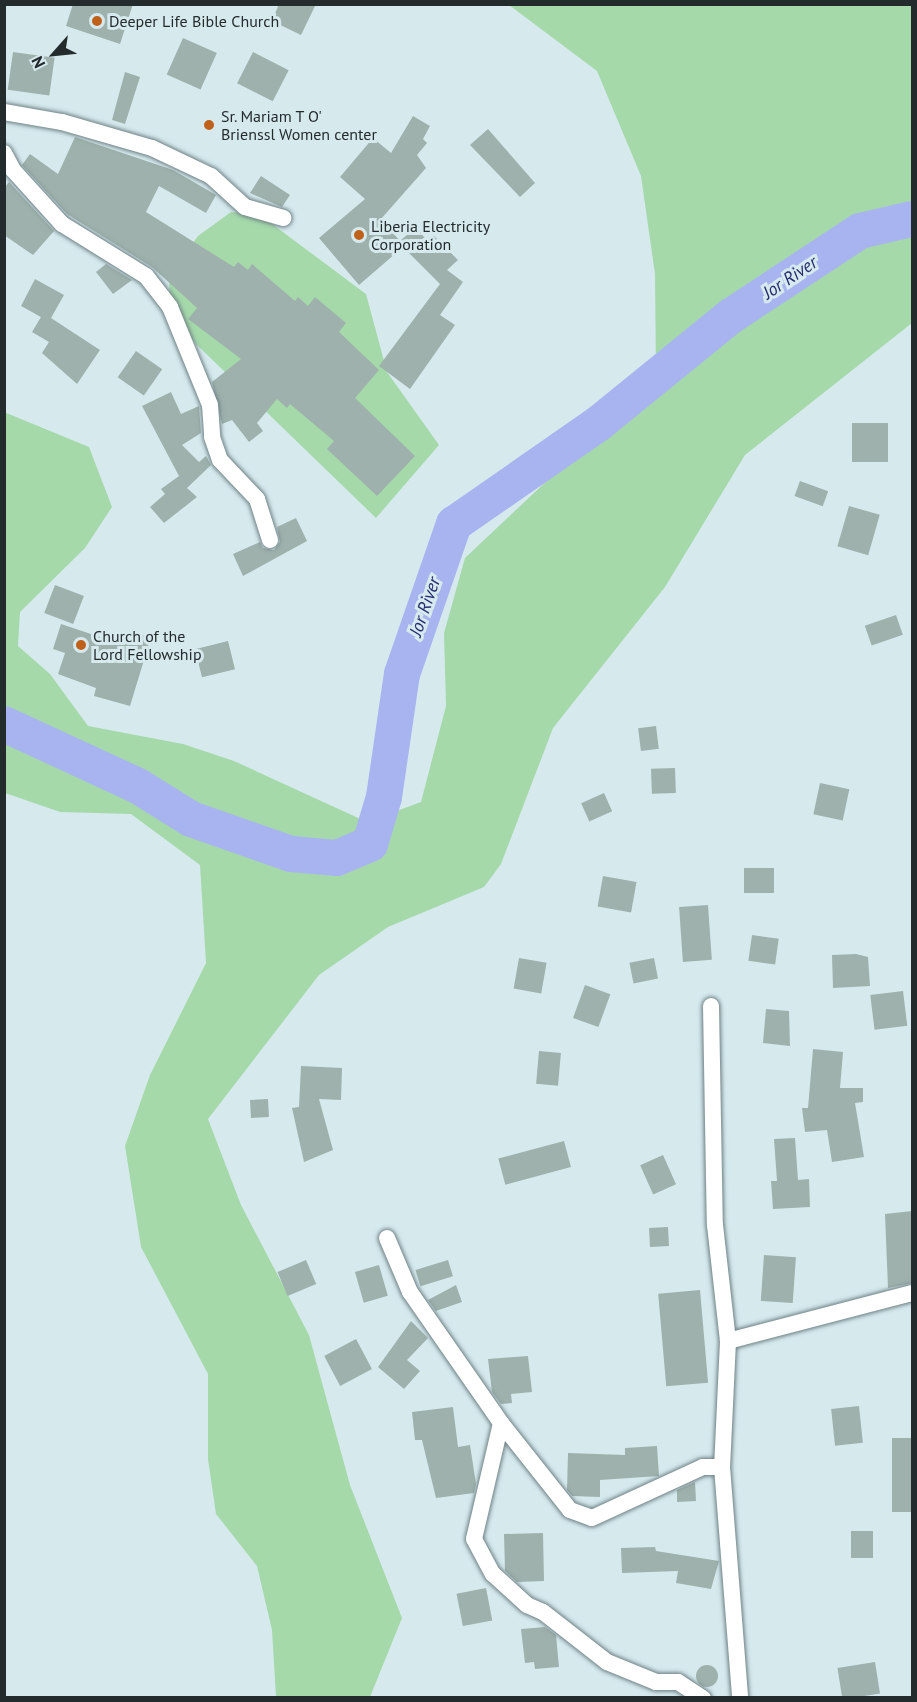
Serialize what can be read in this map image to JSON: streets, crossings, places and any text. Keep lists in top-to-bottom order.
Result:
{
  "water": ["Jor River"],
  "places": [
    "Deeper Life Bible Church",
    "Sr. Mariam T O' Brienssl Women center",
    "Liberia Electricity Corporation",
    "Church of the Lord Fellowship"
  ],
  "north": "bottom left"
}
